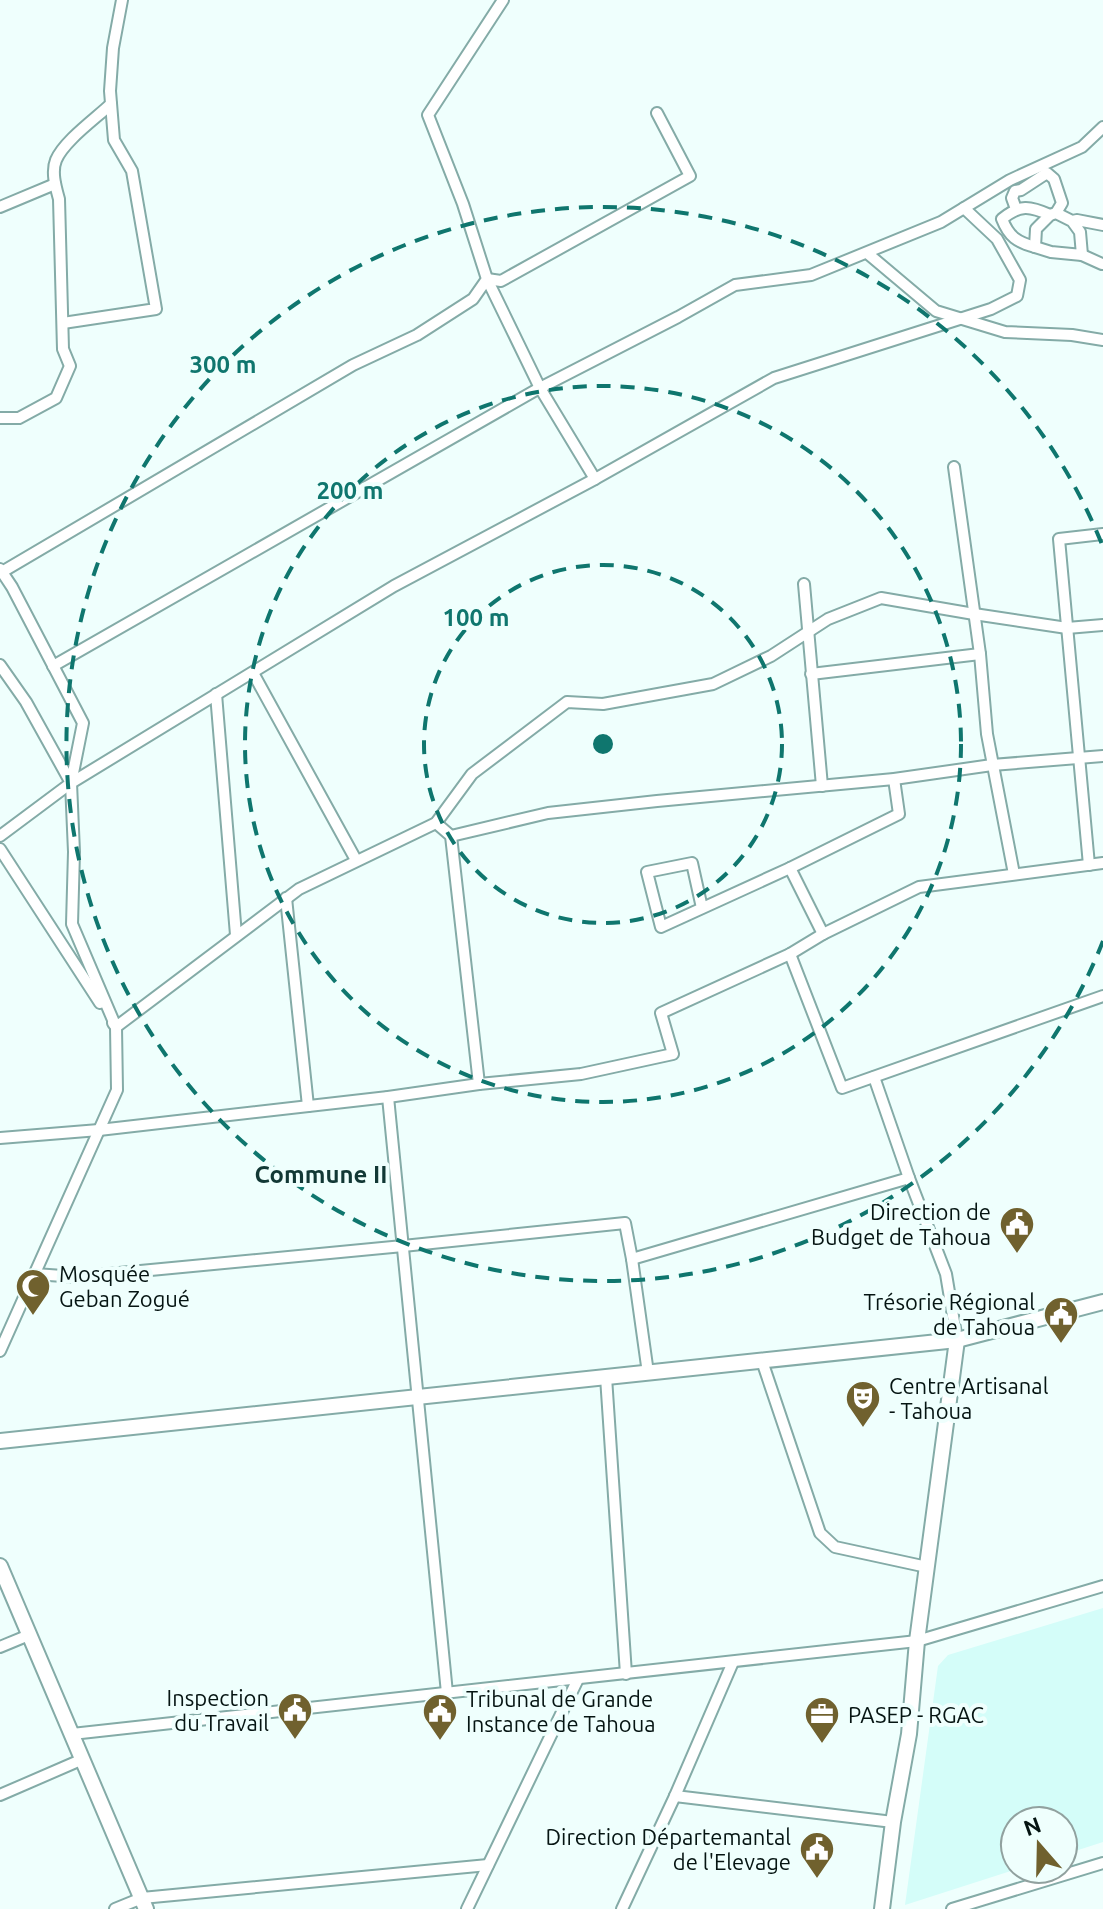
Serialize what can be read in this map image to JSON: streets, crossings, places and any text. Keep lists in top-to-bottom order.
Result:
{
  "districts": ["Commune II"],
  "places": {
    "public building": [
      "Direction de Budget de Tahoua",
      "Trésorie Régional de Tahoua",
      "Inspection du Travail",
      "Tribunal de Grande Instance de Tahoua",
      "Direction Départemantal de l'Elevage"
    ],
    "mosque": ["Mosquée Geban Zogué"],
    "theatre": ["Centre Artisanal - Tahoua"],
    "office": ["PASEP - RGAC"]
  },
  "north": "top",
  "rings": ["300 m", "200 m", "100 m"]
}
